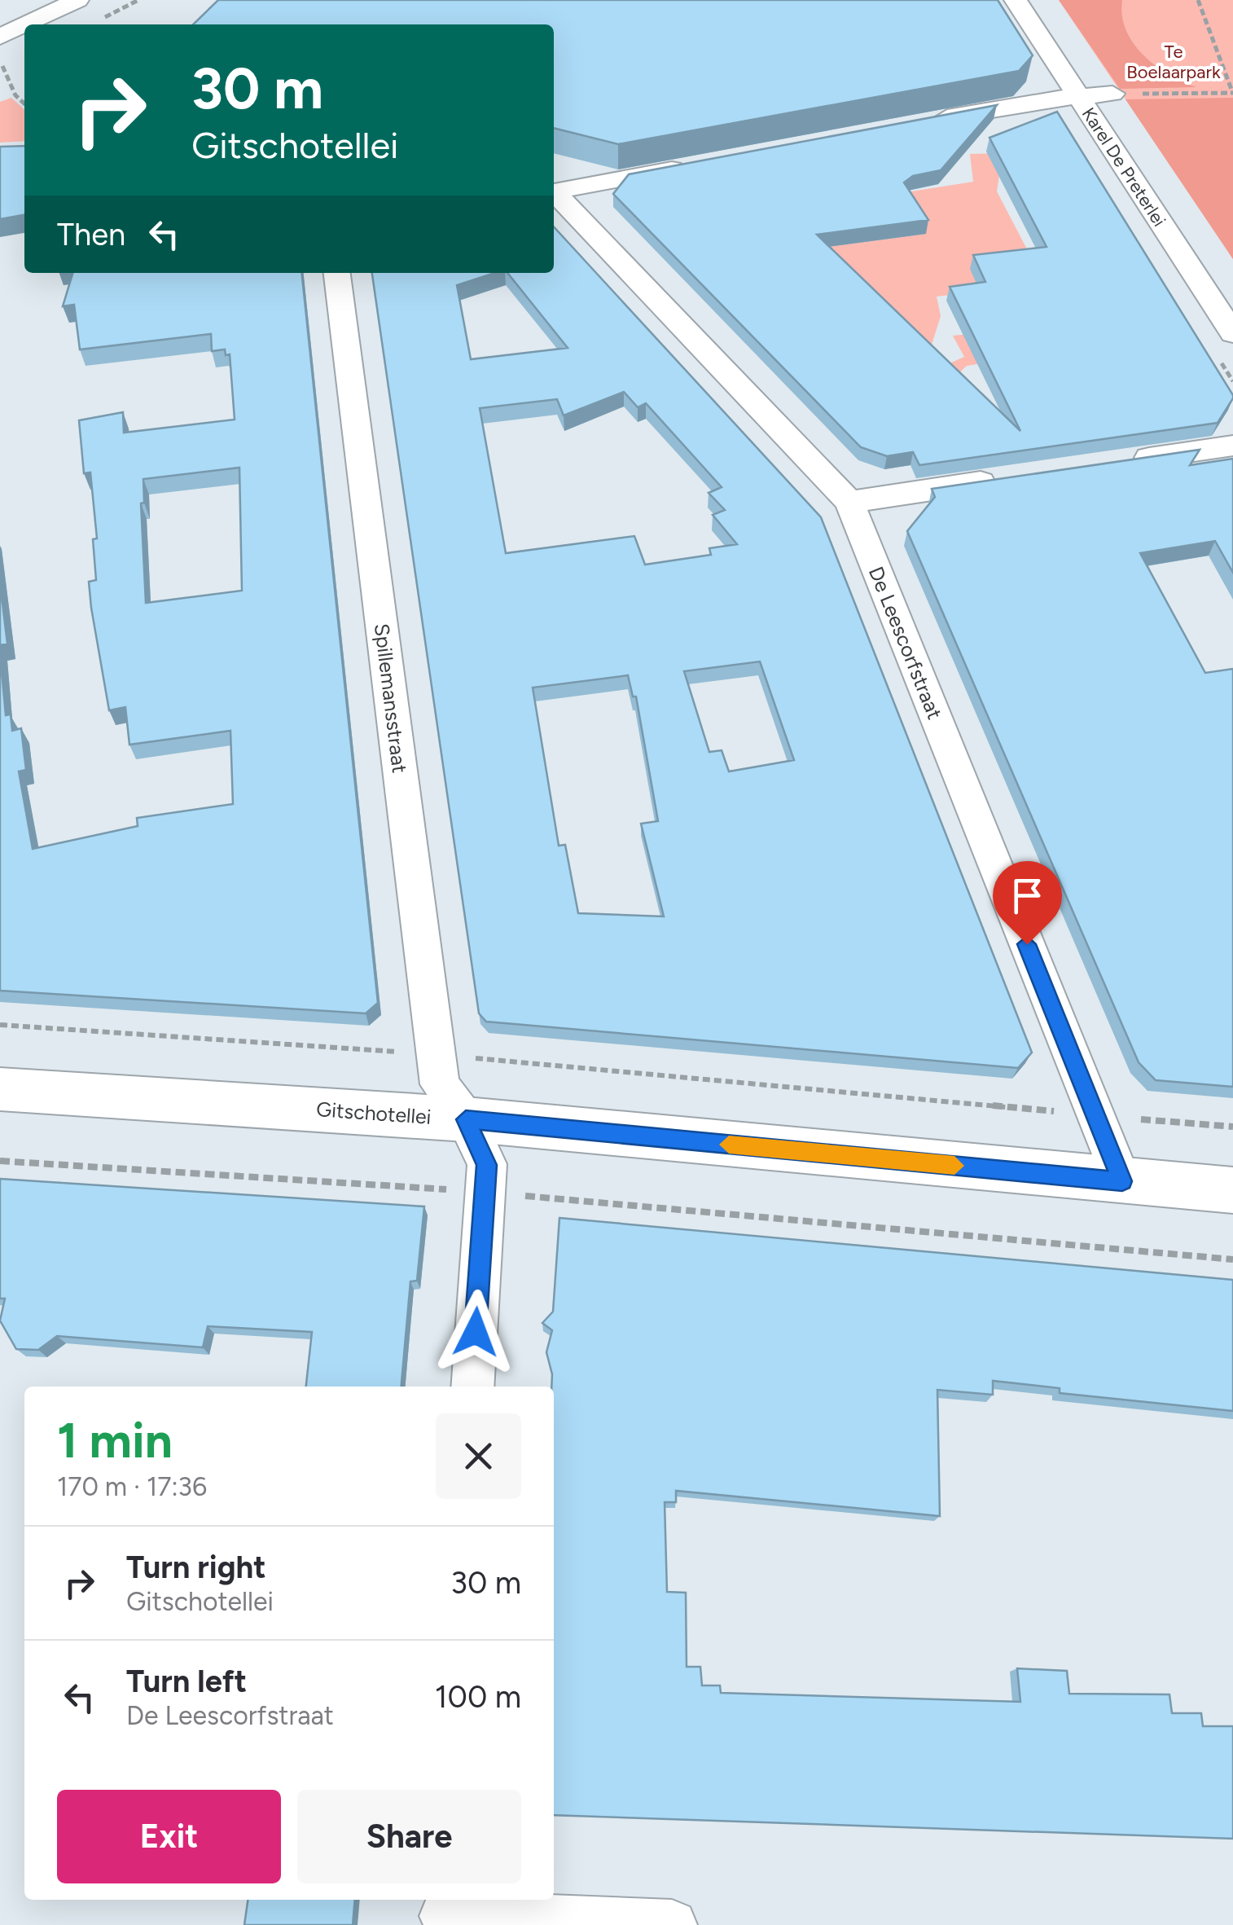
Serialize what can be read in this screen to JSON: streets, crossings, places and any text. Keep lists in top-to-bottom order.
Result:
{
  "streets": {
    "street": [
      "Karel De Preterlei",
      "De Leescorfstraat",
      "Spillemansstraat",
      "Gitschotellei"
    ]
  },
  "crossings": [
    ["De Leescorfstraat", "Gitschotellei"],
    ["Spillemansstraat", "Gitschotellei"]
  ],
  "parks": ["Te Boelaarpark"],
  "page": {
    "turn": ["30 m", "Gitschotellei"],
    "then": "Then",
    "heading": ["1 min", "170 m · 17:36"],
    "list": [
      {
        "name": "Turn right",
        "note": "Gitschotellei",
        "value": "30 m"
      },
      {
        "name": "Turn left",
        "note": "De Leescorfstraat",
        "value": "100 m"
      }
    ],
    "buttons": ["Exit", "Share"]
  }
}
